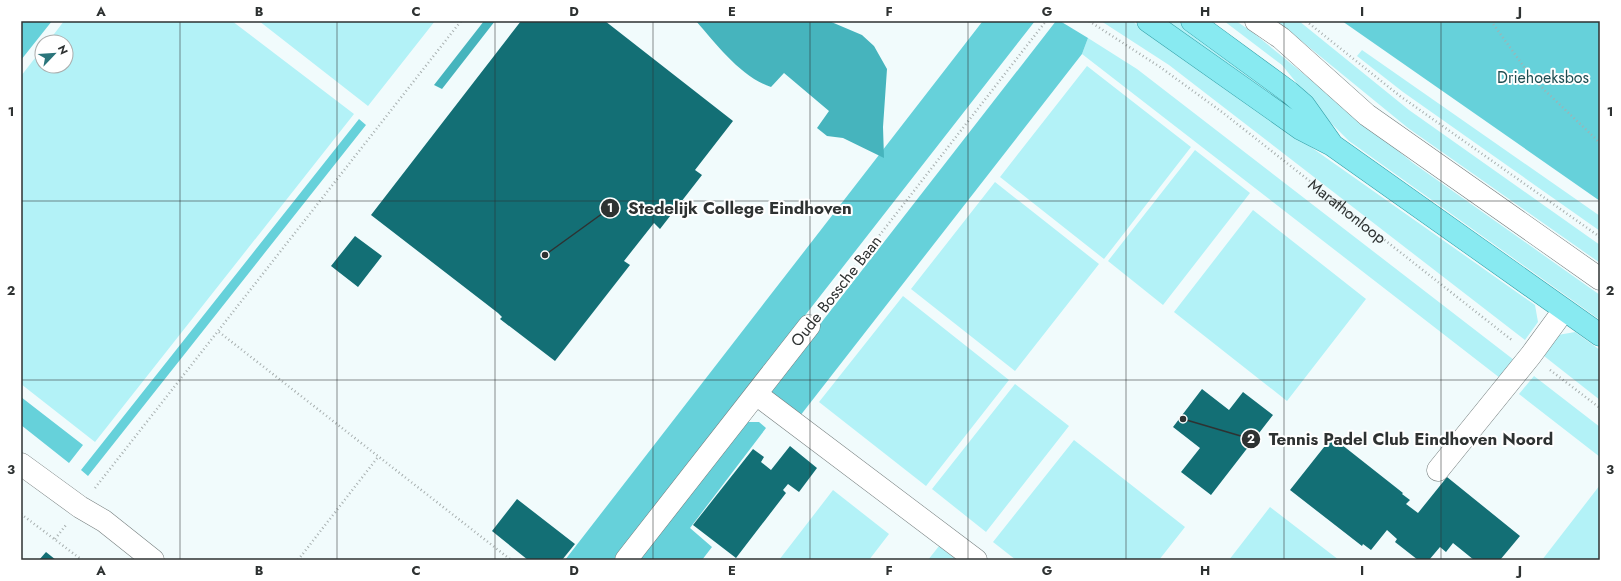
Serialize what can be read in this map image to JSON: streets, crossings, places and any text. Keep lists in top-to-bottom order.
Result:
{
  "streets": {
    "street": ["Oude Bossche Baan"],
    "path": ["Marathonloop"]
  },
  "parks": ["Driehoeksbos"],
  "places": ["Stedelijk College Eindhoven", "Tennis Padel Club Eindhoven Noord"],
  "north": "top right",
  "grid": {
    "columns": [
      "A",
      "B",
      "C",
      "D",
      "E",
      "F",
      "G",
      "H",
      "I",
      "J"
    ],
    "rows": ["1", "2", "3"]
  }
}
